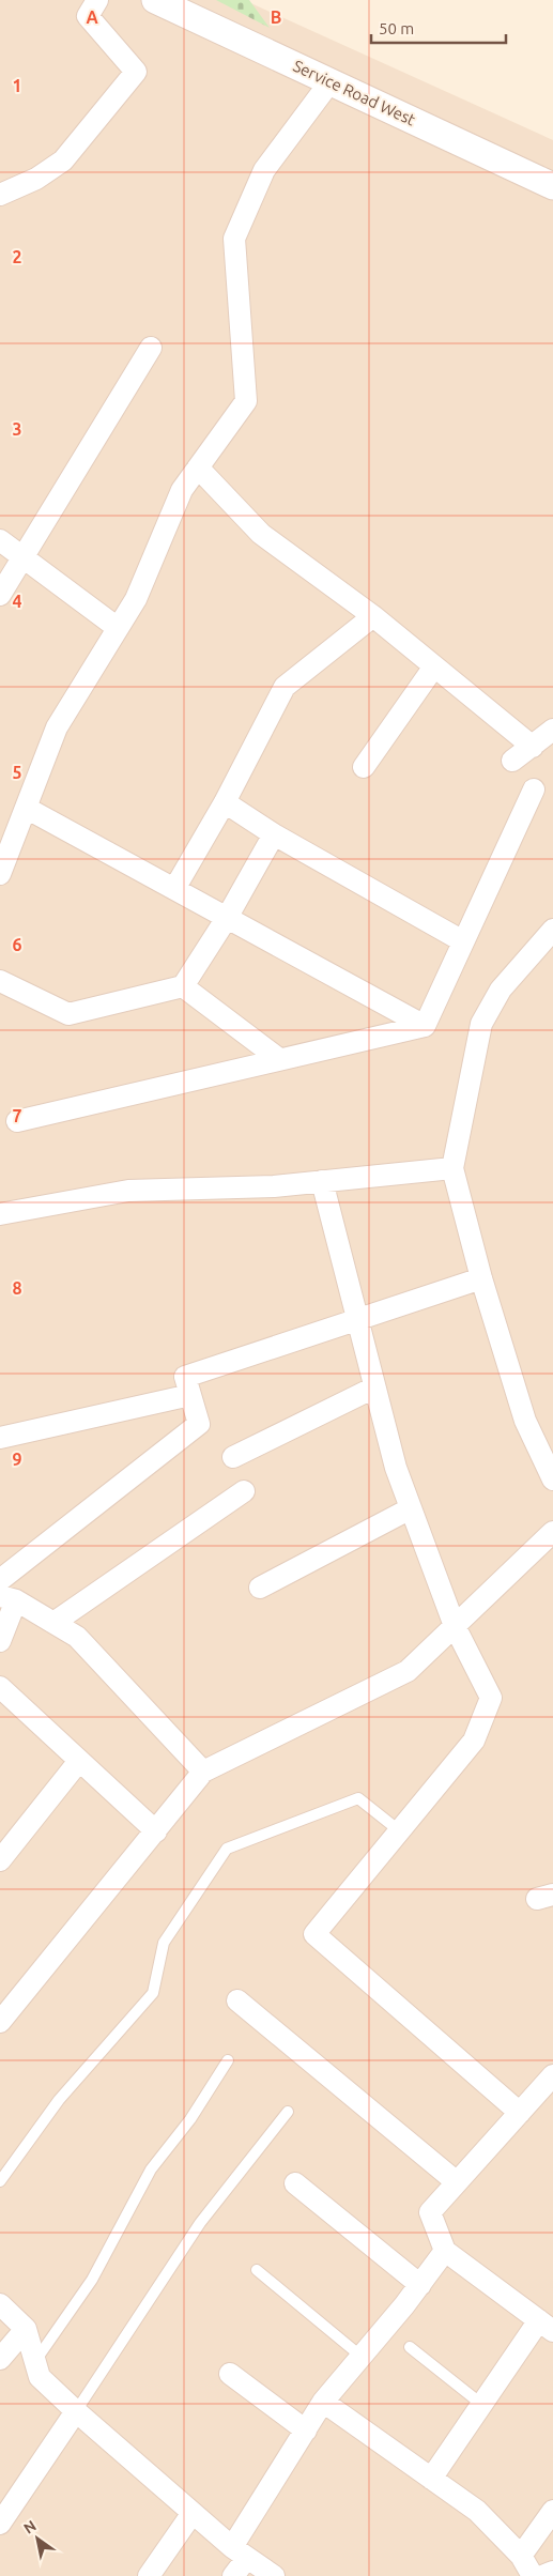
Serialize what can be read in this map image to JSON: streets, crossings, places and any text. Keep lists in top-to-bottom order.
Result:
{
  "streets": {
    "street": ["Service Road West"]
  },
  "scale_bar": "50 m",
  "north": "top left",
  "grid": {
    "columns": ["A", "B"],
    "rows": [
      "1",
      "2",
      "3",
      "4",
      "5",
      "6",
      "7",
      "8",
      "9"
    ]
  }
}
